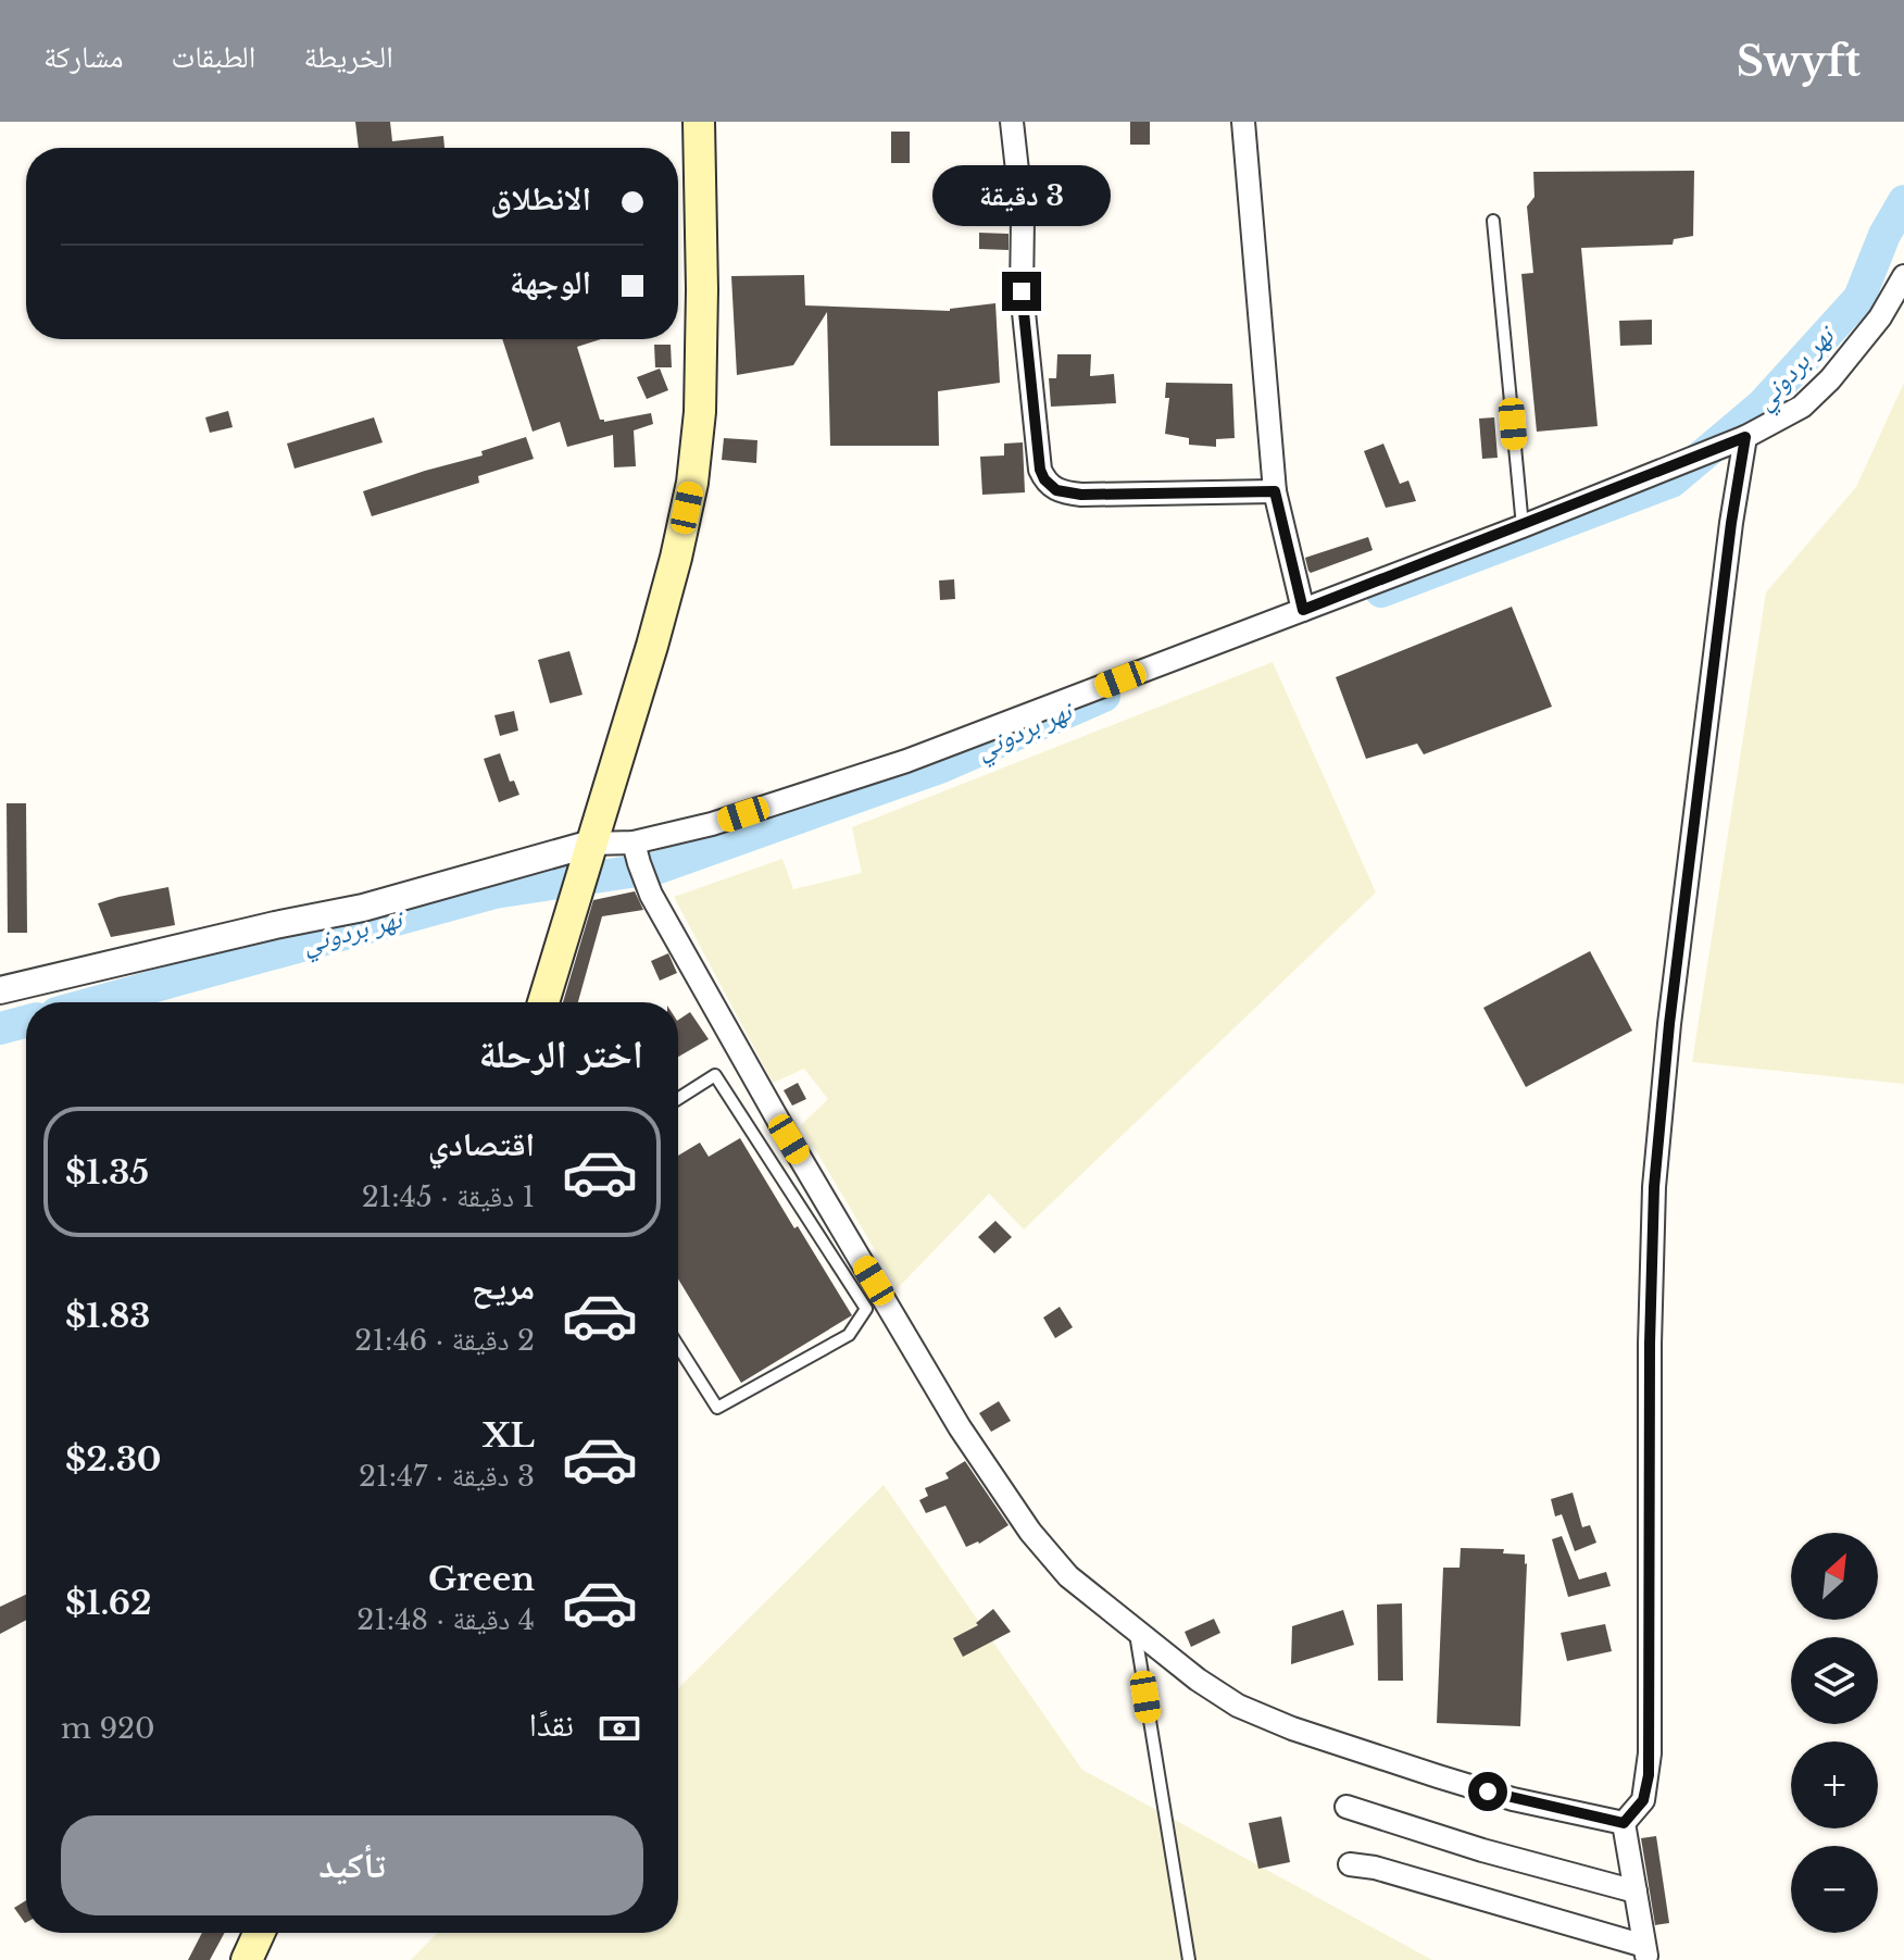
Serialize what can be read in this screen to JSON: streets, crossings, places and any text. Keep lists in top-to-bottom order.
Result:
{
  "water": ["نهر بردوني"],
  "north": "top right",
  "page": {
    "header": "Swyft",
    "nav": ["الخريطة", "الطبقات", "مشاركة"],
    "banner": ["الانطلاق", "الوجهة"],
    "bubble": "3 دقيقة",
    "heading": "اختر الرحلة",
    "list": [
      {
        "name": "اقتصادي",
        "note": "1 دقيقة · 21:45",
        "value": "$1.35"
      },
      {
        "name": "مريح",
        "note": "2 دقيقة · 21:46",
        "value": "$1.83"
      },
      {
        "name": "XL",
        "note": "3 دقيقة · 21:47",
        "value": "$2.30"
      },
      {
        "name": "Green",
        "note": "4 دقيقة · 21:48",
        "value": "$1.62"
      }
    ],
    "map_buttons": ["+", "−"],
    "pay": ["نقدًا", "920 m"],
    "buttons": "تأكيد"
  }
}
